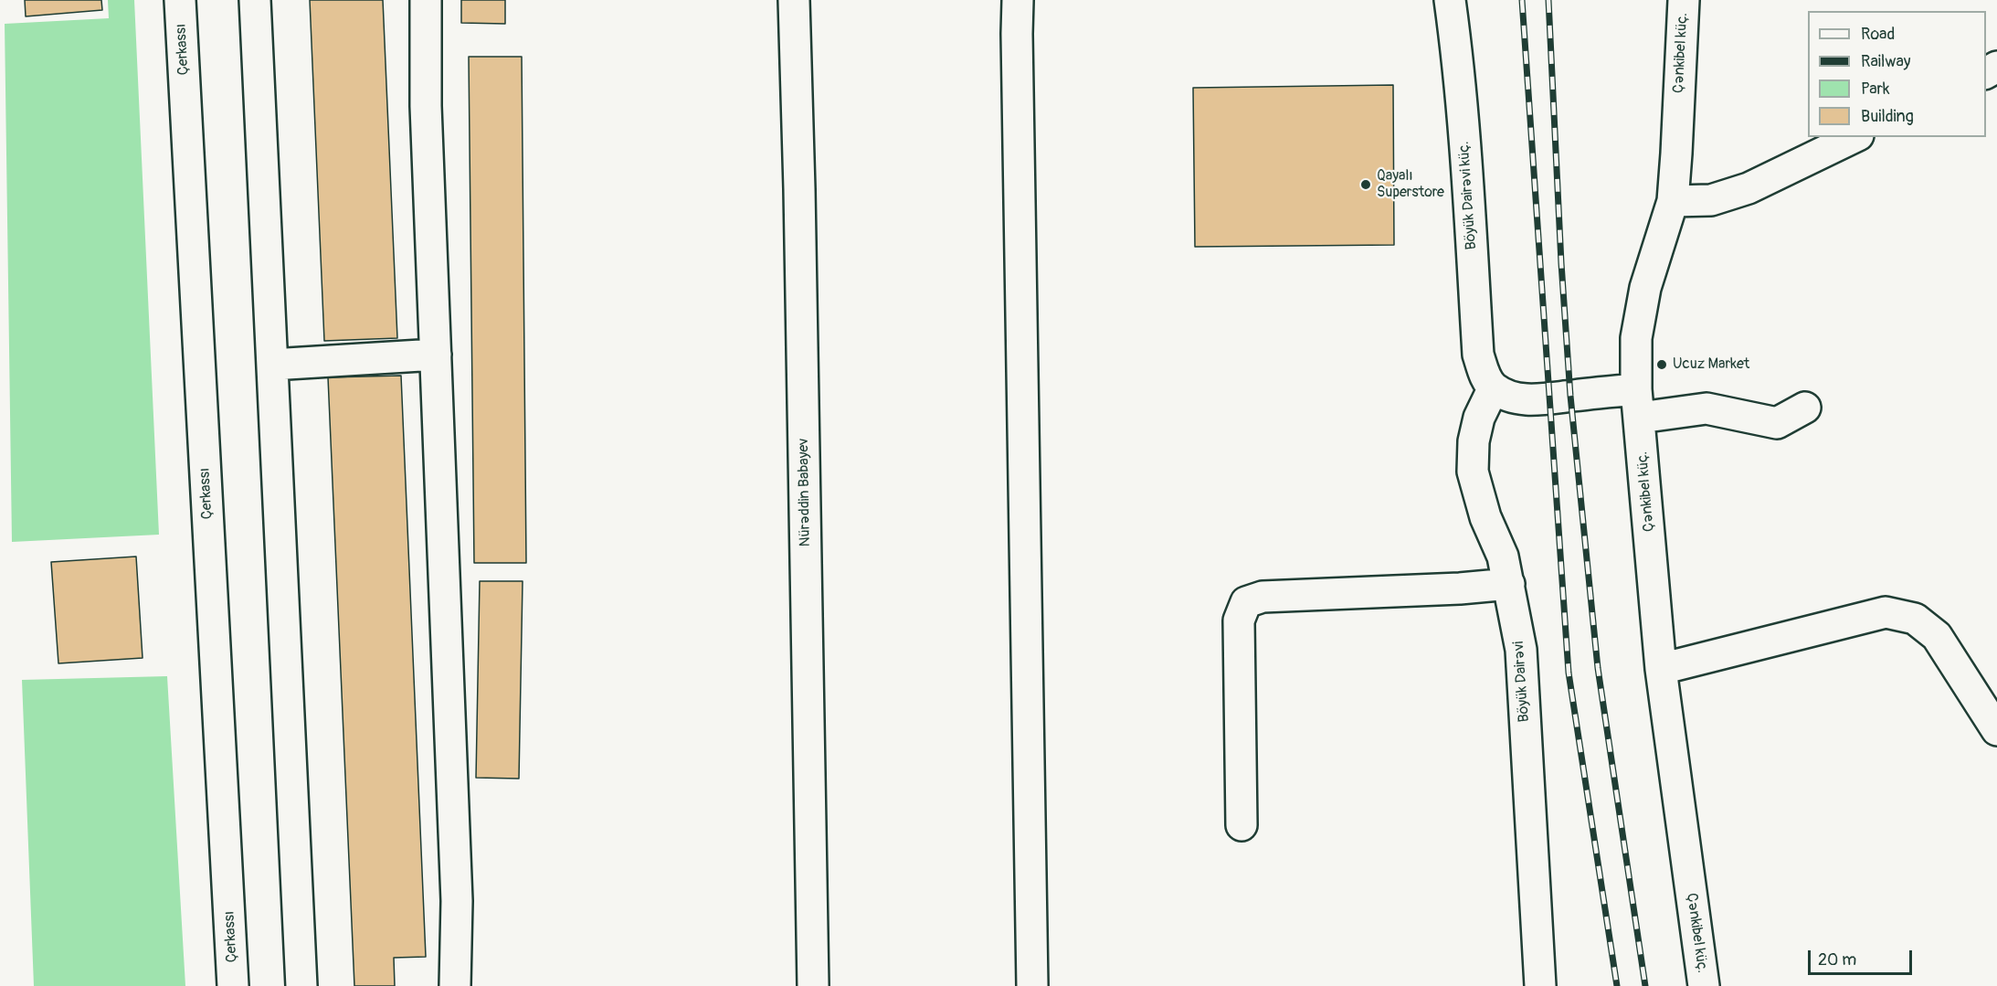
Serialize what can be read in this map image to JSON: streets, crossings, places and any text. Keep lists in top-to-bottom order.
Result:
{
  "streets": {
    "street": [
      "Çerkassı",
      "Çənkibel küç.",
      "Böyük Dairəvi küç.",
      "Nürəddin Babayev",
      "Böyük Dairəvi"
    ]
  },
  "crossings": [
    ["Böyük Dairəvi küç.", "Böyük Dairəvi"]
  ],
  "places": ["Qayalı Superstore", "Ucuz Market"],
  "legend": [
    "Road",
    "Railway",
    "Park",
    "Building"
  ],
  "scale_bar": "20 m"
}
